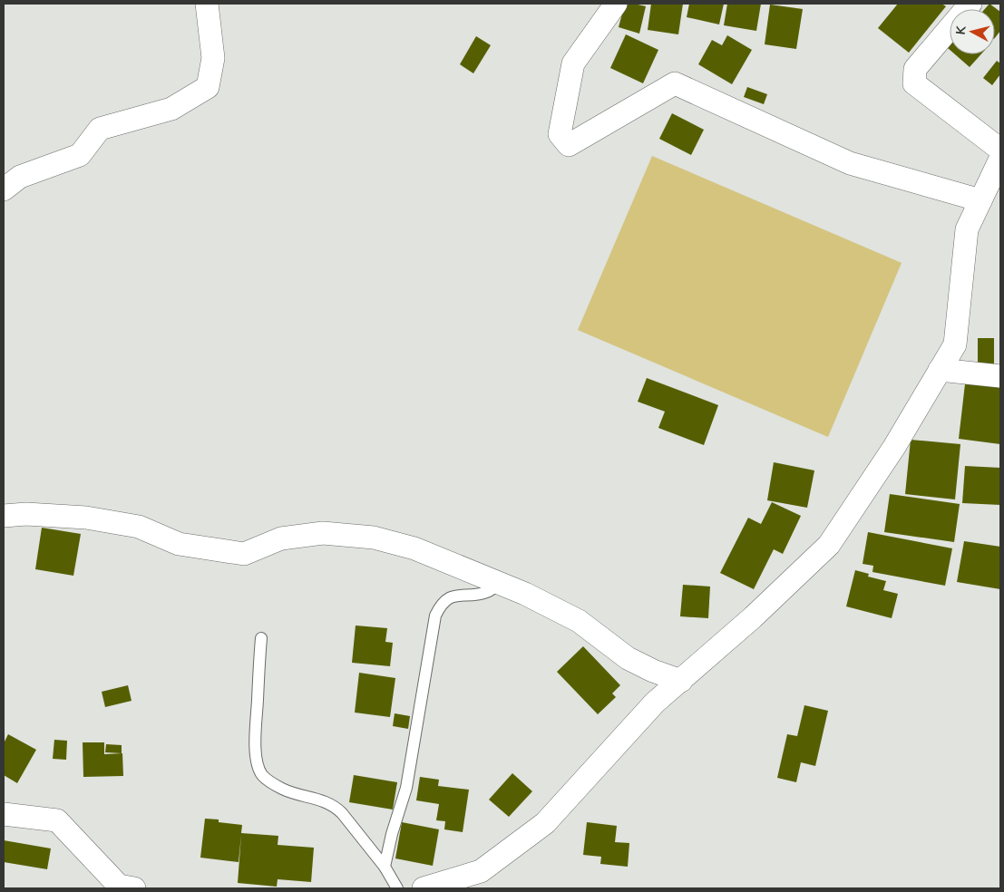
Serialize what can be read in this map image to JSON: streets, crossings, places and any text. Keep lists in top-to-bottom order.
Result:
{
  "north": "left"
}
